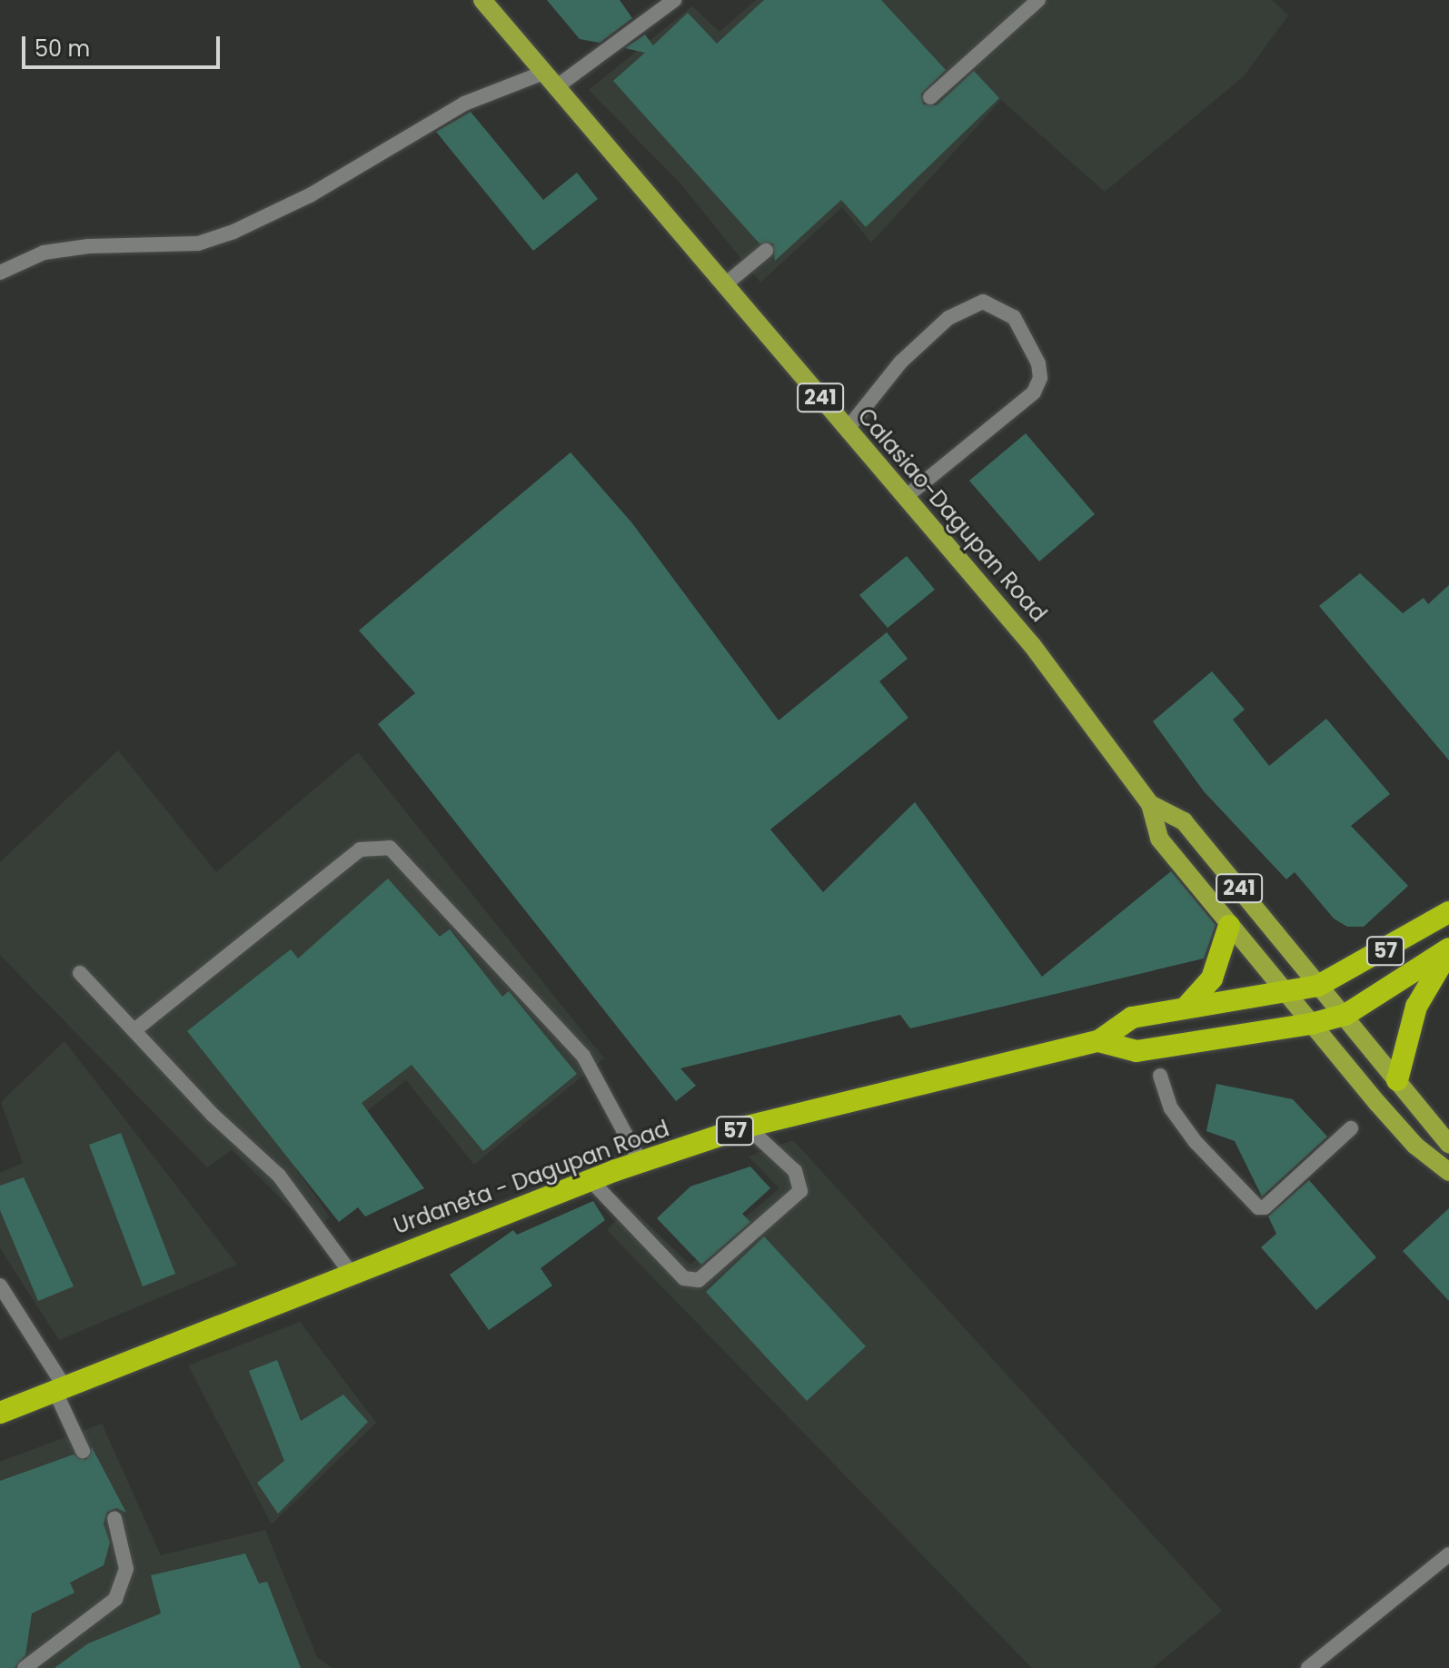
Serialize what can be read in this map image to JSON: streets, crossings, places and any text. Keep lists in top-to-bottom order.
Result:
{
  "streets": {
    "highway": ["57", "Urdaneta - Dagupan Road"],
    "main road": ["241", "Calasiao-Dagupan Road"]
  },
  "crossings": [
    ["241", "Calasiao-Dagupan Road"],
    ["241", "57"],
    ["241", "Urdaneta - Dagupan Road"],
    ["Calasiao-Dagupan Road", "57"],
    ["Calasiao-Dagupan Road", "Urdaneta - Dagupan Road"],
    ["57", "Urdaneta - Dagupan Road"]
  ],
  "scale_bar": "50 m"
}
